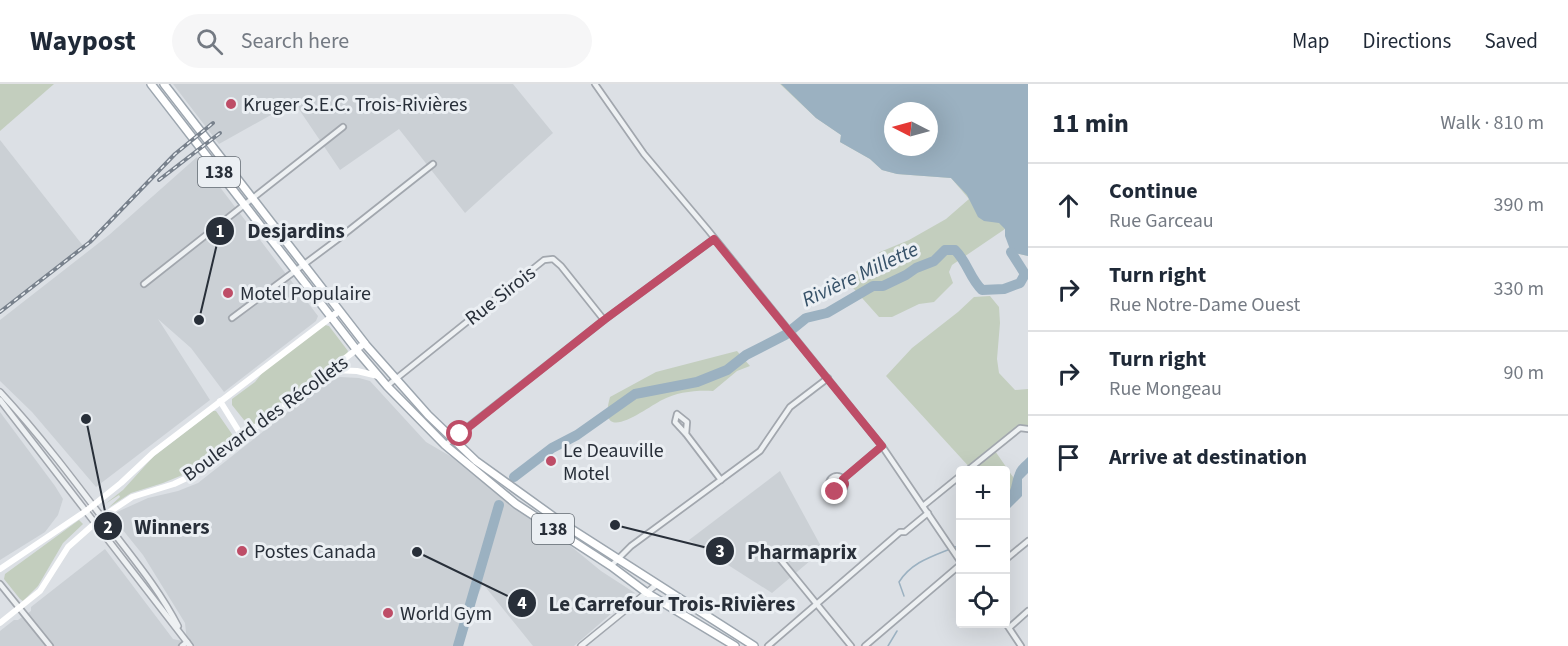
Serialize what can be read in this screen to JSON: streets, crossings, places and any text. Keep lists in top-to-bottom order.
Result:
{
  "streets": {
    "main road": ["138", "Boulevard des Récollets"],
    "street": ["Rue Sirois"]
  },
  "crossings": [
    ["138", "Rue Sirois"],
    ["138", "Boulevard des Récollets"]
  ],
  "water": ["Rivière Millette"],
  "places": [
    "Kruger S.E.C. Trois-Rivières",
    "Motel Populaire",
    "Desjardins",
    "Winners",
    "Le Deauville Motel",
    "Pharmaprix",
    "Postes Canada",
    "Le Carrefour Trois-Rivières",
    "World Gym"
  ],
  "north": "left",
  "page": {
    "header": "Waypost",
    "search": "Search here",
    "nav": ["Map", "Directions", "Saved"],
    "heading": ["11 min", "Walk · 810 m"],
    "list": [
      ["Continue", "Rue Garceau", "390 m"],
      ["Turn right", "Rue Notre-Dame Ouest", "330 m"],
      ["Turn right", "Rue Mongeau", "90 m"],
      "Arrive at destination"
    ],
    "map_buttons": ["+", "−"]
  }
}
